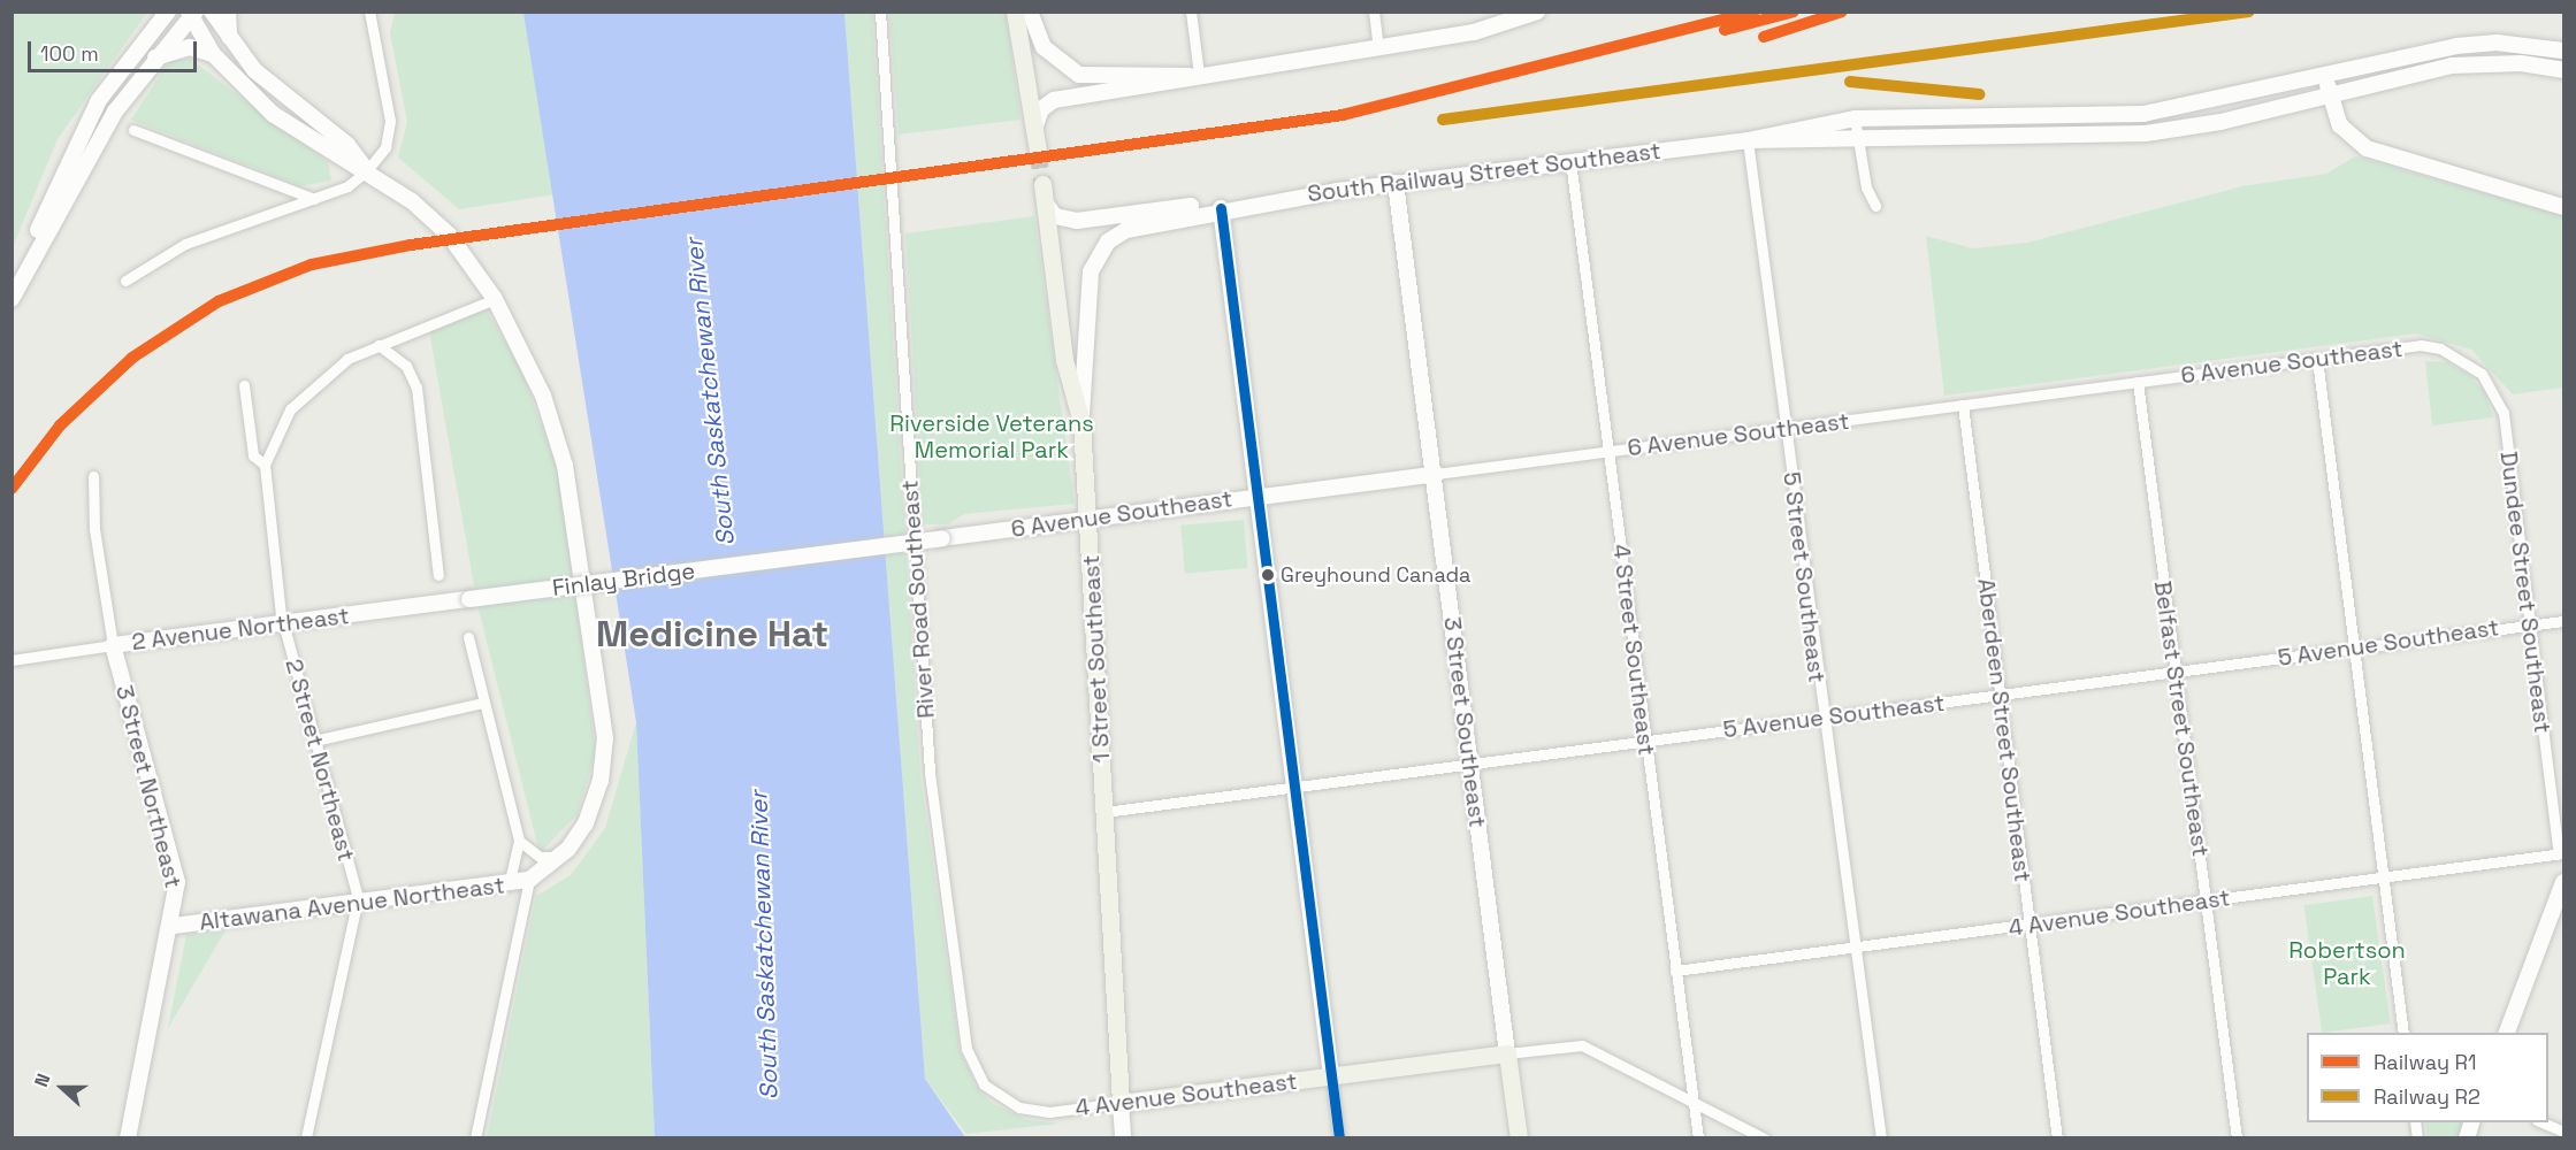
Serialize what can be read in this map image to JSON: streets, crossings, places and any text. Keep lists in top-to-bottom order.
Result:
{
  "streets": {
    "main road": ["1 Street Southeast", "3 Street Southeast", "4 Avenue Southeast"],
    "street": [
      "South Railway Street Southeast",
      "6 Avenue Southeast",
      "5 Street Southeast",
      "Finlay Bridge",
      "Dundee Street Southeast",
      "River Road Southeast",
      "2 Avenue Northeast",
      "5 Avenue Southeast",
      "4 Street Southeast",
      "Belfast Street Southeast",
      "Aberdeen Street Southeast",
      "2 Street Northeast",
      "3 Street Northeast",
      "Altawana Avenue Northeast"
    ]
  },
  "crossings": [
    ["South Railway Street Southeast", "5 Street Southeast"],
    ["South Railway Street Southeast", "4 Street Southeast"],
    ["South Railway Street Southeast", "1 Street Southeast"],
    ["South Railway Street Southeast", "3 Street Southeast"],
    ["6 Avenue Southeast", "5 Street Southeast"],
    ["6 Avenue Southeast", "Finlay Bridge"],
    ["6 Avenue Southeast", "Dundee Street Southeast"],
    ["6 Avenue Southeast", "4 Street Southeast"],
    ["6 Avenue Southeast", "1 Street Southeast"],
    ["6 Avenue Southeast", "Belfast Street Southeast"],
    ["6 Avenue Southeast", "3 Street Southeast"],
    ["6 Avenue Southeast", "Aberdeen Street Southeast"],
    ["5 Street Southeast", "5 Avenue Southeast"],
    ["5 Street Southeast", "4 Avenue Southeast"],
    ["Finlay Bridge", "2 Avenue Northeast"],
    ["Dundee Street Southeast", "5 Avenue Southeast"],
    ["Dundee Street Southeast", "4 Avenue Southeast"],
    ["River Road Southeast", "4 Avenue Southeast"],
    ["2 Avenue Northeast", "2 Street Northeast"],
    ["2 Avenue Northeast", "3 Street Northeast"],
    ["5 Avenue Southeast", "4 Street Southeast"],
    ["5 Avenue Southeast", "1 Street Southeast"],
    ["5 Avenue Southeast", "Belfast Street Southeast"],
    ["5 Avenue Southeast", "3 Street Southeast"],
    ["5 Avenue Southeast", "Aberdeen Street Southeast"],
    ["4 Street Southeast", "4 Avenue Southeast"],
    ["1 Street Southeast", "4 Avenue Southeast"],
    ["Belfast Street Southeast", "4 Avenue Southeast"],
    ["3 Street Southeast", "4 Avenue Southeast"],
    ["Aberdeen Street Southeast", "4 Avenue Southeast"],
    ["2 Street Northeast", "Altawana Avenue Northeast"],
    ["3 Street Northeast", "Altawana Avenue Northeast"]
  ],
  "districts": ["Medicine Hat"],
  "water": ["South Saskatchewan River"],
  "parks": ["Riverside Veterans Memorial Park", "Robertson Park"],
  "places": ["Greyhound Canada"],
  "lines": ["rail line R1", "rail line R2"],
  "legend": ["Railway R1", "Railway R2"],
  "scale_bar": "100 m",
  "north": "left"
}
